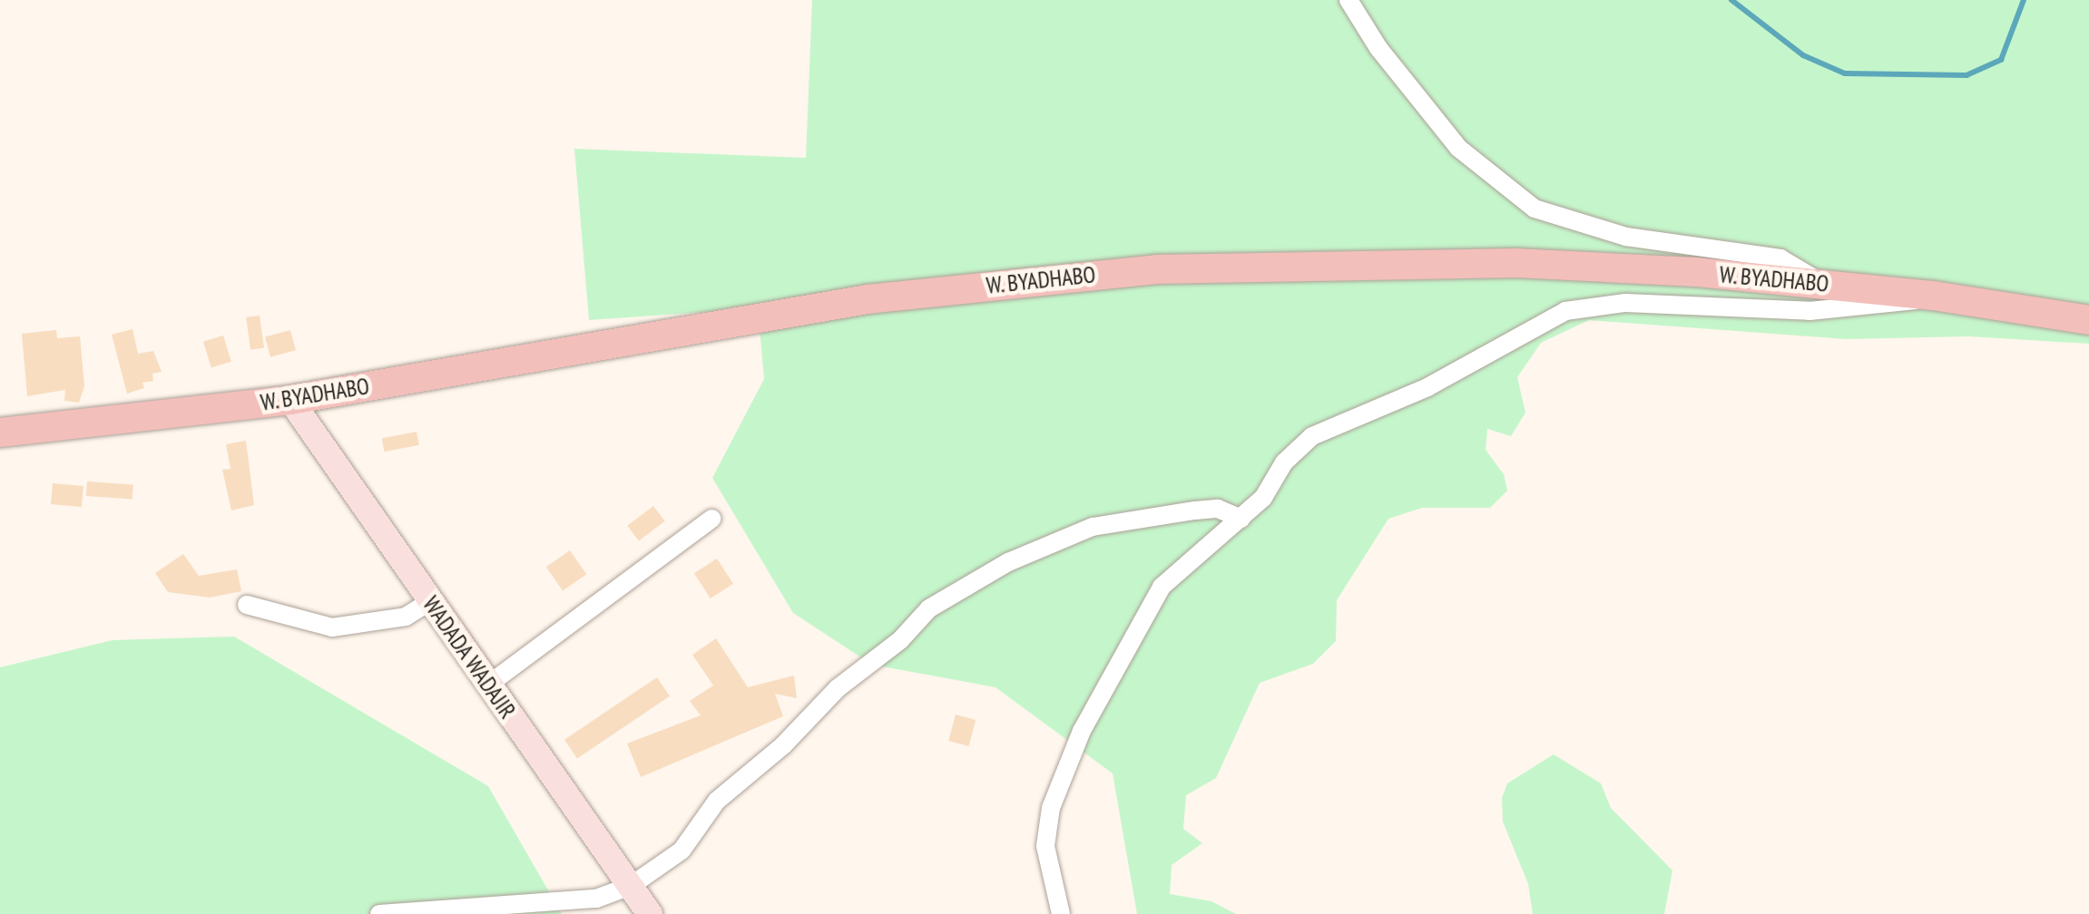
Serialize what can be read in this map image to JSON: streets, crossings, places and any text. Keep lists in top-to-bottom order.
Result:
{
  "streets": {
    "main road": ["W. BYADHABO"],
    "street": ["WADADA WADAJIR"]
  },
  "crossings": [
    ["W. BYADHABO", "WADADA WADAJIR"]
  ]
}
